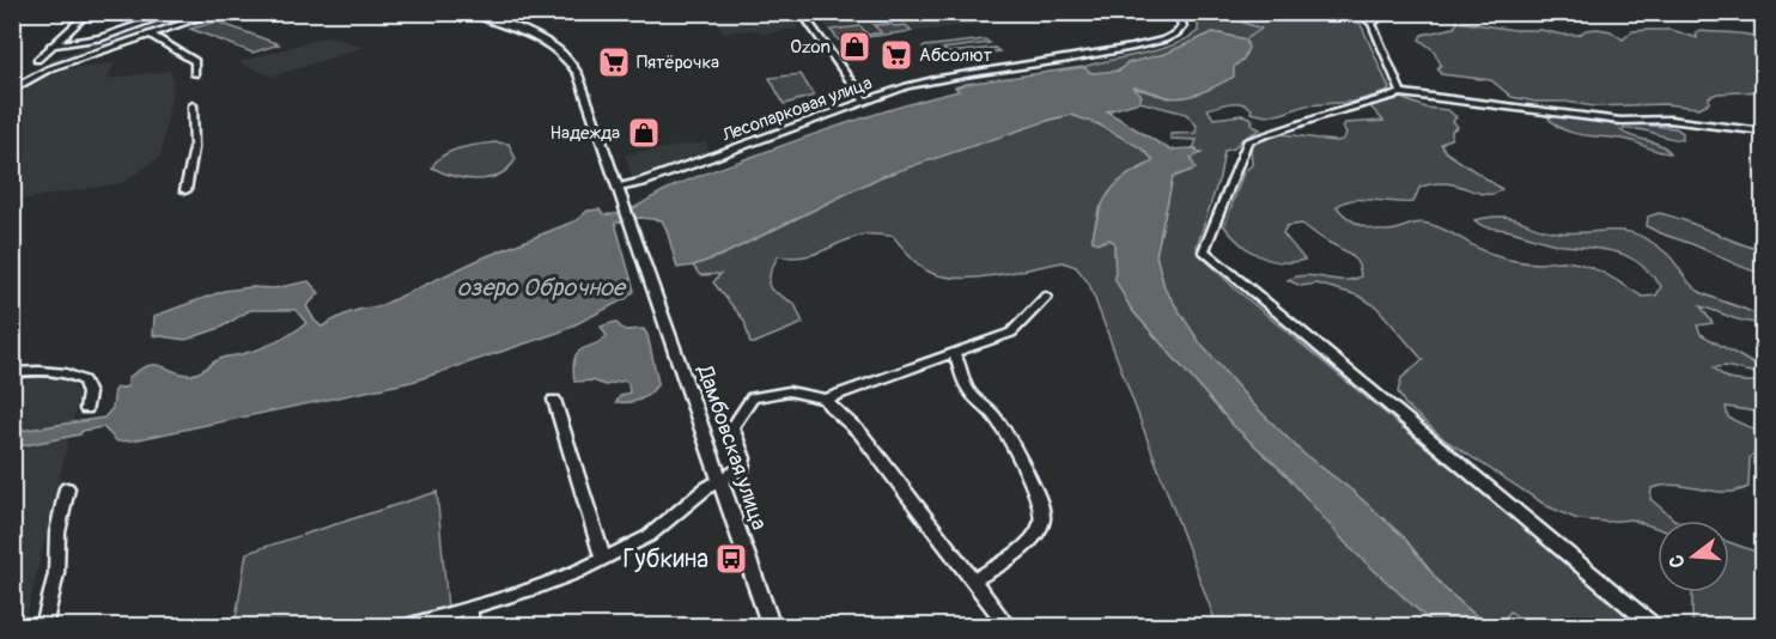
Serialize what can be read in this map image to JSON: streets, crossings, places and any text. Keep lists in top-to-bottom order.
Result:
{
  "streets": {
    "main road": ["Дамбовская улица"],
    "street": ["Лесопарковая улица"]
  },
  "crossings": [
    ["Лесопарковая улица", "Дамбовская улица"]
  ],
  "water": ["озеро Оброчное"],
  "places": {
    "shop": ["Ozon", "Надежда"],
    "supermarket": ["Абсолют", "Пятёрочка"],
    "bus stop": ["Губкина"]
  },
  "north": "left"
}
